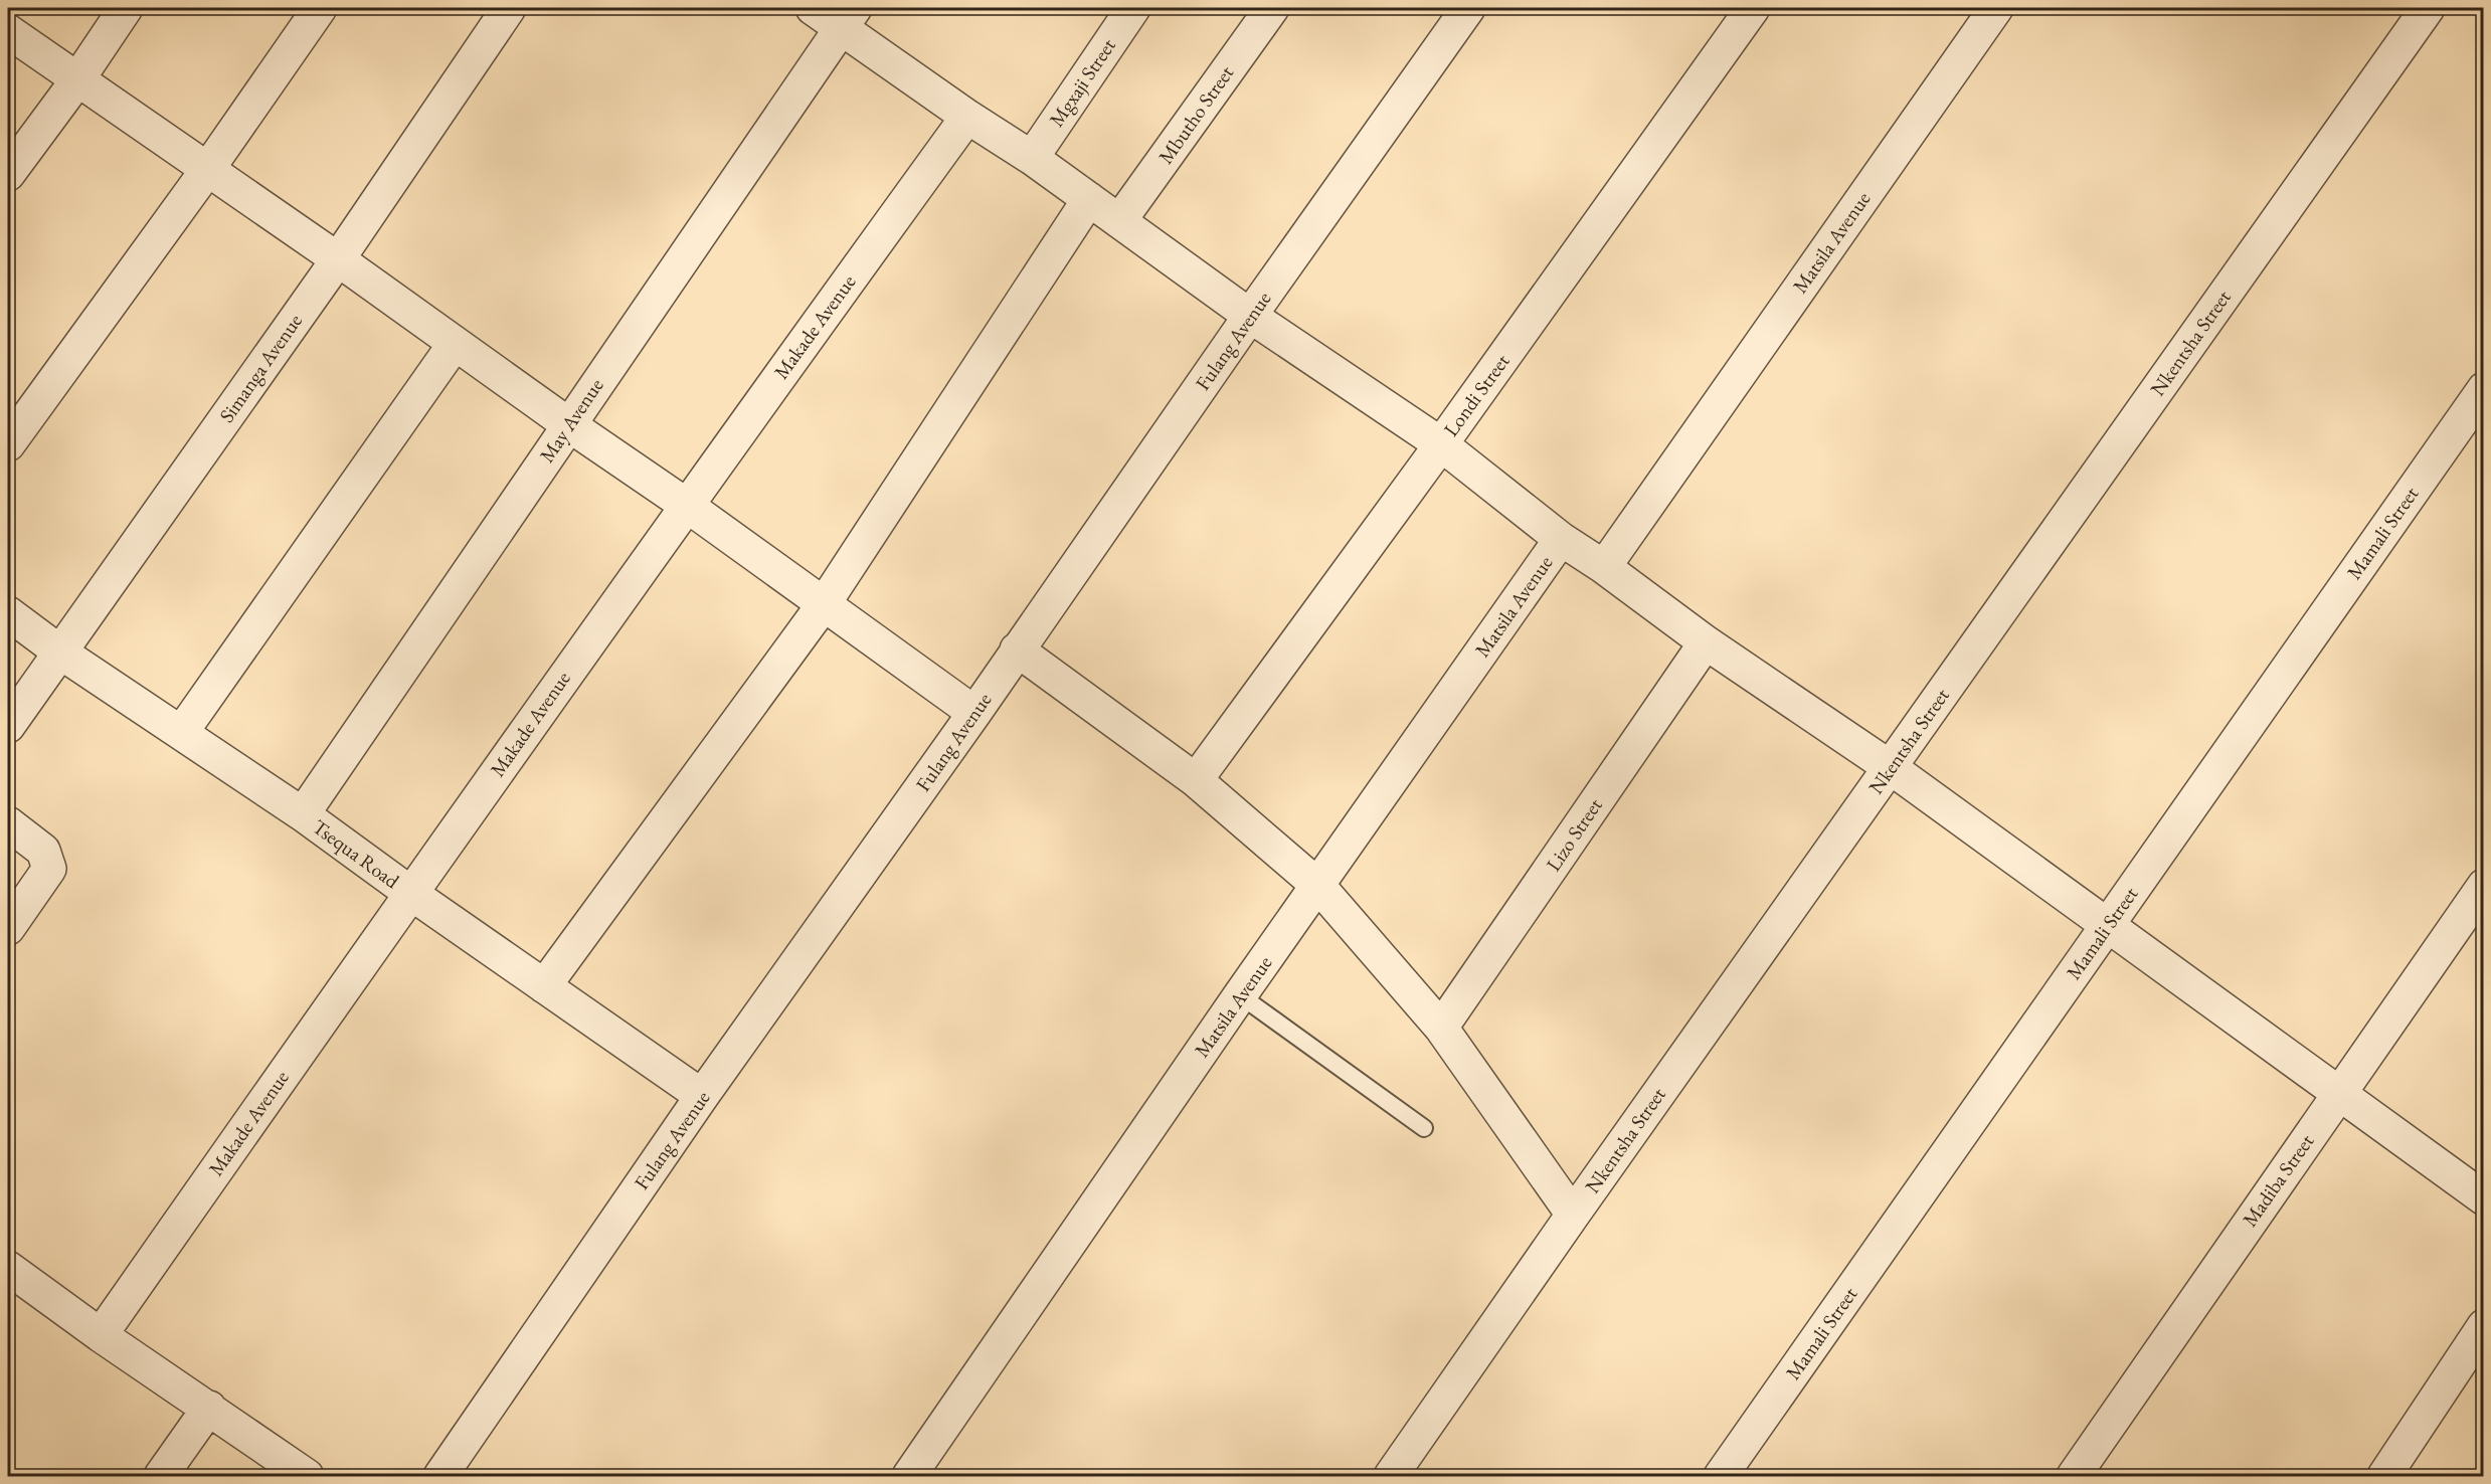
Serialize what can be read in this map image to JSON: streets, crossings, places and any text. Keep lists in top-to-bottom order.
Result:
{
  "streets": {
    "street": [
      "Mgxaji Street",
      "Mbutho Street",
      "Matsila Avenue",
      "Makade Avenue",
      "Fulang Avenue",
      "Nkentsha Street",
      "Simanga Avenue",
      "Londi Street",
      "May Avenue",
      "Mamali Street",
      "Lizo Street",
      "Tsequa Road",
      "Madiba Street"
    ]
  },
  "crossings": [
    ["Makade Avenue", "Tsequa Road"],
    ["Fulang Avenue", "Tsequa Road"],
    ["Simanga Avenue", "Tsequa Road"],
    ["May Avenue", "Tsequa Road"]
  ]
}
